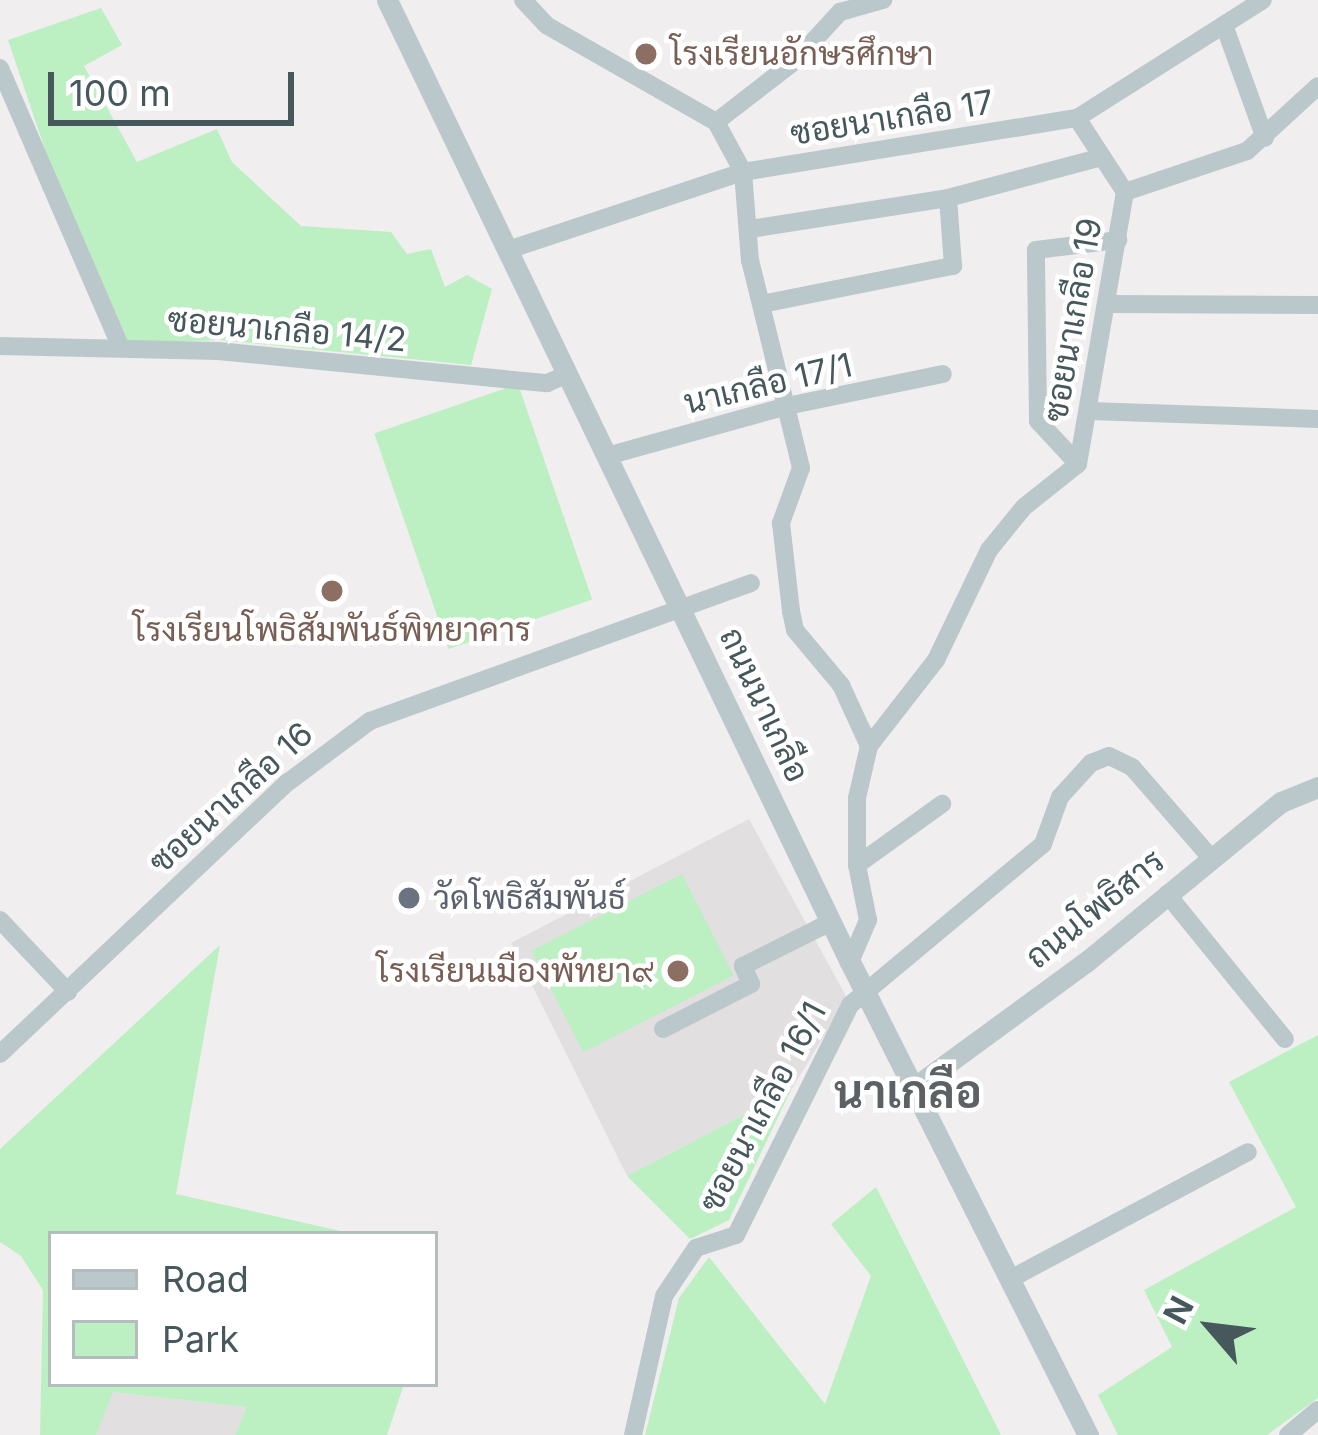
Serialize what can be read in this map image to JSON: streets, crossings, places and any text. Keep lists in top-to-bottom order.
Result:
{
  "streets": {
    "street": [
      "ซอยนาเกลือ 17",
      "ซอยนาเกลือ 19",
      "ซอยนาเกลือ 14/2",
      "นาเกลือ 17/1",
      "ถนนนาเกลือ",
      "ซอยนาเกลือ 16",
      "ถนนโพธิสาร",
      "ซอยนาเกลือ 16/1"
    ]
  },
  "crossings": [
    ["ซอยนาเกลือ 17", "ถนนนาเกลือ"],
    ["ซอยนาเกลือ 19", "ถนนนาเกลือ"],
    ["ซอยนาเกลือ 14/2", "ถนนนาเกลือ"],
    ["นาเกลือ 17/1", "ถนนนาเกลือ"],
    ["ถนนนาเกลือ", "ซอยนาเกลือ 16"],
    ["ถนนนาเกลือ", "ถนนโพธิสาร"],
    ["ถนนนาเกลือ", "ซอยนาเกลือ 16/1"],
    ["ถนนโพธิสาร", "ซอยนาเกลือ 16/1"]
  ],
  "districts": ["นาเกลือ"],
  "places": [
    "โรงเรียนอักษรศึกษา",
    "โรงเรียนโพธิสัมพันธ์พิทยาคาร",
    "วัดโพธิสัมพันธ์",
    "โรงเรียนเมืองพัทยา๙"
  ],
  "legend": ["Road", "Park"],
  "scale_bar": "100 m",
  "north": "top left"
}
